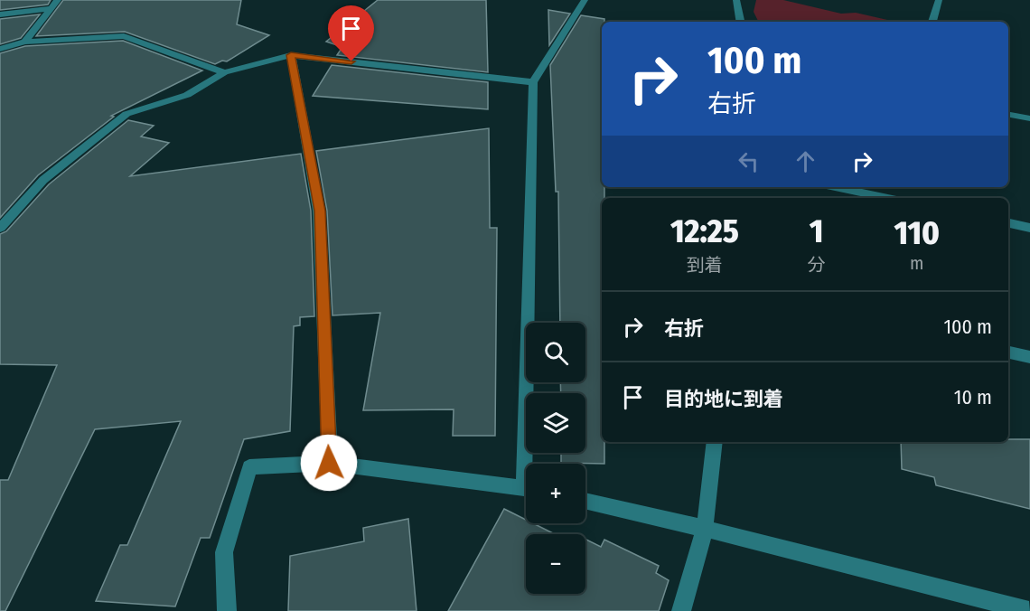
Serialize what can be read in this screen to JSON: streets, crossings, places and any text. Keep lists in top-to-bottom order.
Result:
{
  "page": {
    "turn": ["100 m", "右折"],
    "eta": [
      "12:25",
      "到着",
      "1",
      "分",
      "110",
      "m"
    ],
    "list": [
      {
        "name": "右折",
        "value": "100 m"
      },
      {
        "name": "目的地に到着",
        "value": "10 m"
      }
    ],
    "map_buttons": ["+", "−"]
  }
}
